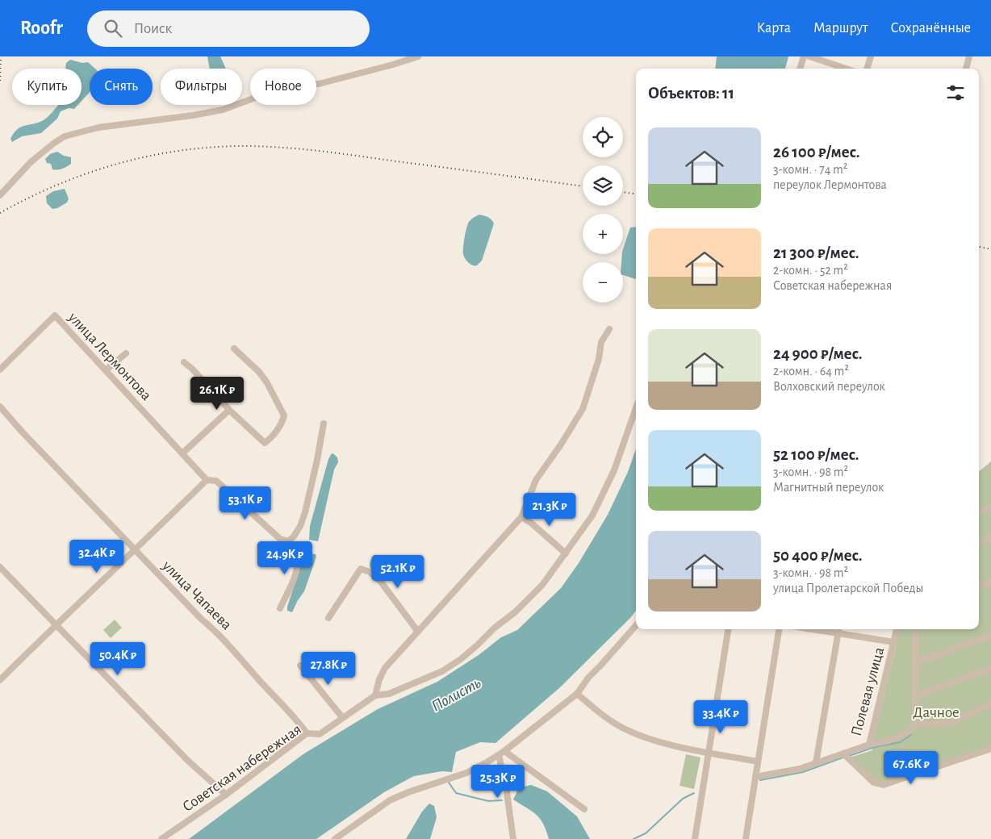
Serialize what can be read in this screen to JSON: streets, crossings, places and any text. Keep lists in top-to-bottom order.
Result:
{
  "streets": {
    "street": [
      "улица Лермонтова",
      "улица Чапаева",
      "Полевая улица",
      "Советская набережная"
    ]
  },
  "crossings": [
    ["улица Чапаева", "Советская набережная"]
  ],
  "water": ["Полисть"],
  "parks": ["Дачное"],
  "page": {
    "header": "Roofr",
    "search": "Поиск",
    "nav": ["Карта", "Маршрут", "Сохранённые"],
    "chip": [
      "Купить",
      "Снять",
      "Фильтры",
      "Новое"
    ],
    "heading": "Объектов: 11",
    "map_buttons": ["+", "−"],
    "list": [
      {
        "name": "26 100 ₽/мес.",
        "note": "3-комн. · 74 m² · переулок Лермонтова"
      },
      {
        "name": "21 300 ₽/мес.",
        "note": "2-комн. · 52 m² · Советская набережная"
      },
      {
        "name": "24 900 ₽/мес.",
        "note": "2-комн. · 64 m² · Волховский переулок"
      },
      {
        "name": "52 100 ₽/мес.",
        "note": "3-комн. · 98 m² · Магнитный переулок"
      },
      {
        "name": "50 400 ₽/мес.",
        "note": "3-комн. · 98 m² · улица Пролетарской Победы"
      }
    ],
    "price": [
      "26.1K ₽",
      "53.1K ₽",
      "21.3K ₽",
      "32.4K ₽",
      "24.9K ₽",
      "52.1K ₽",
      "50.4K ₽",
      "27.8K ₽",
      "33.4K ₽",
      "67.6K ₽",
      "25.3K ₽"
    ]
  }
}
